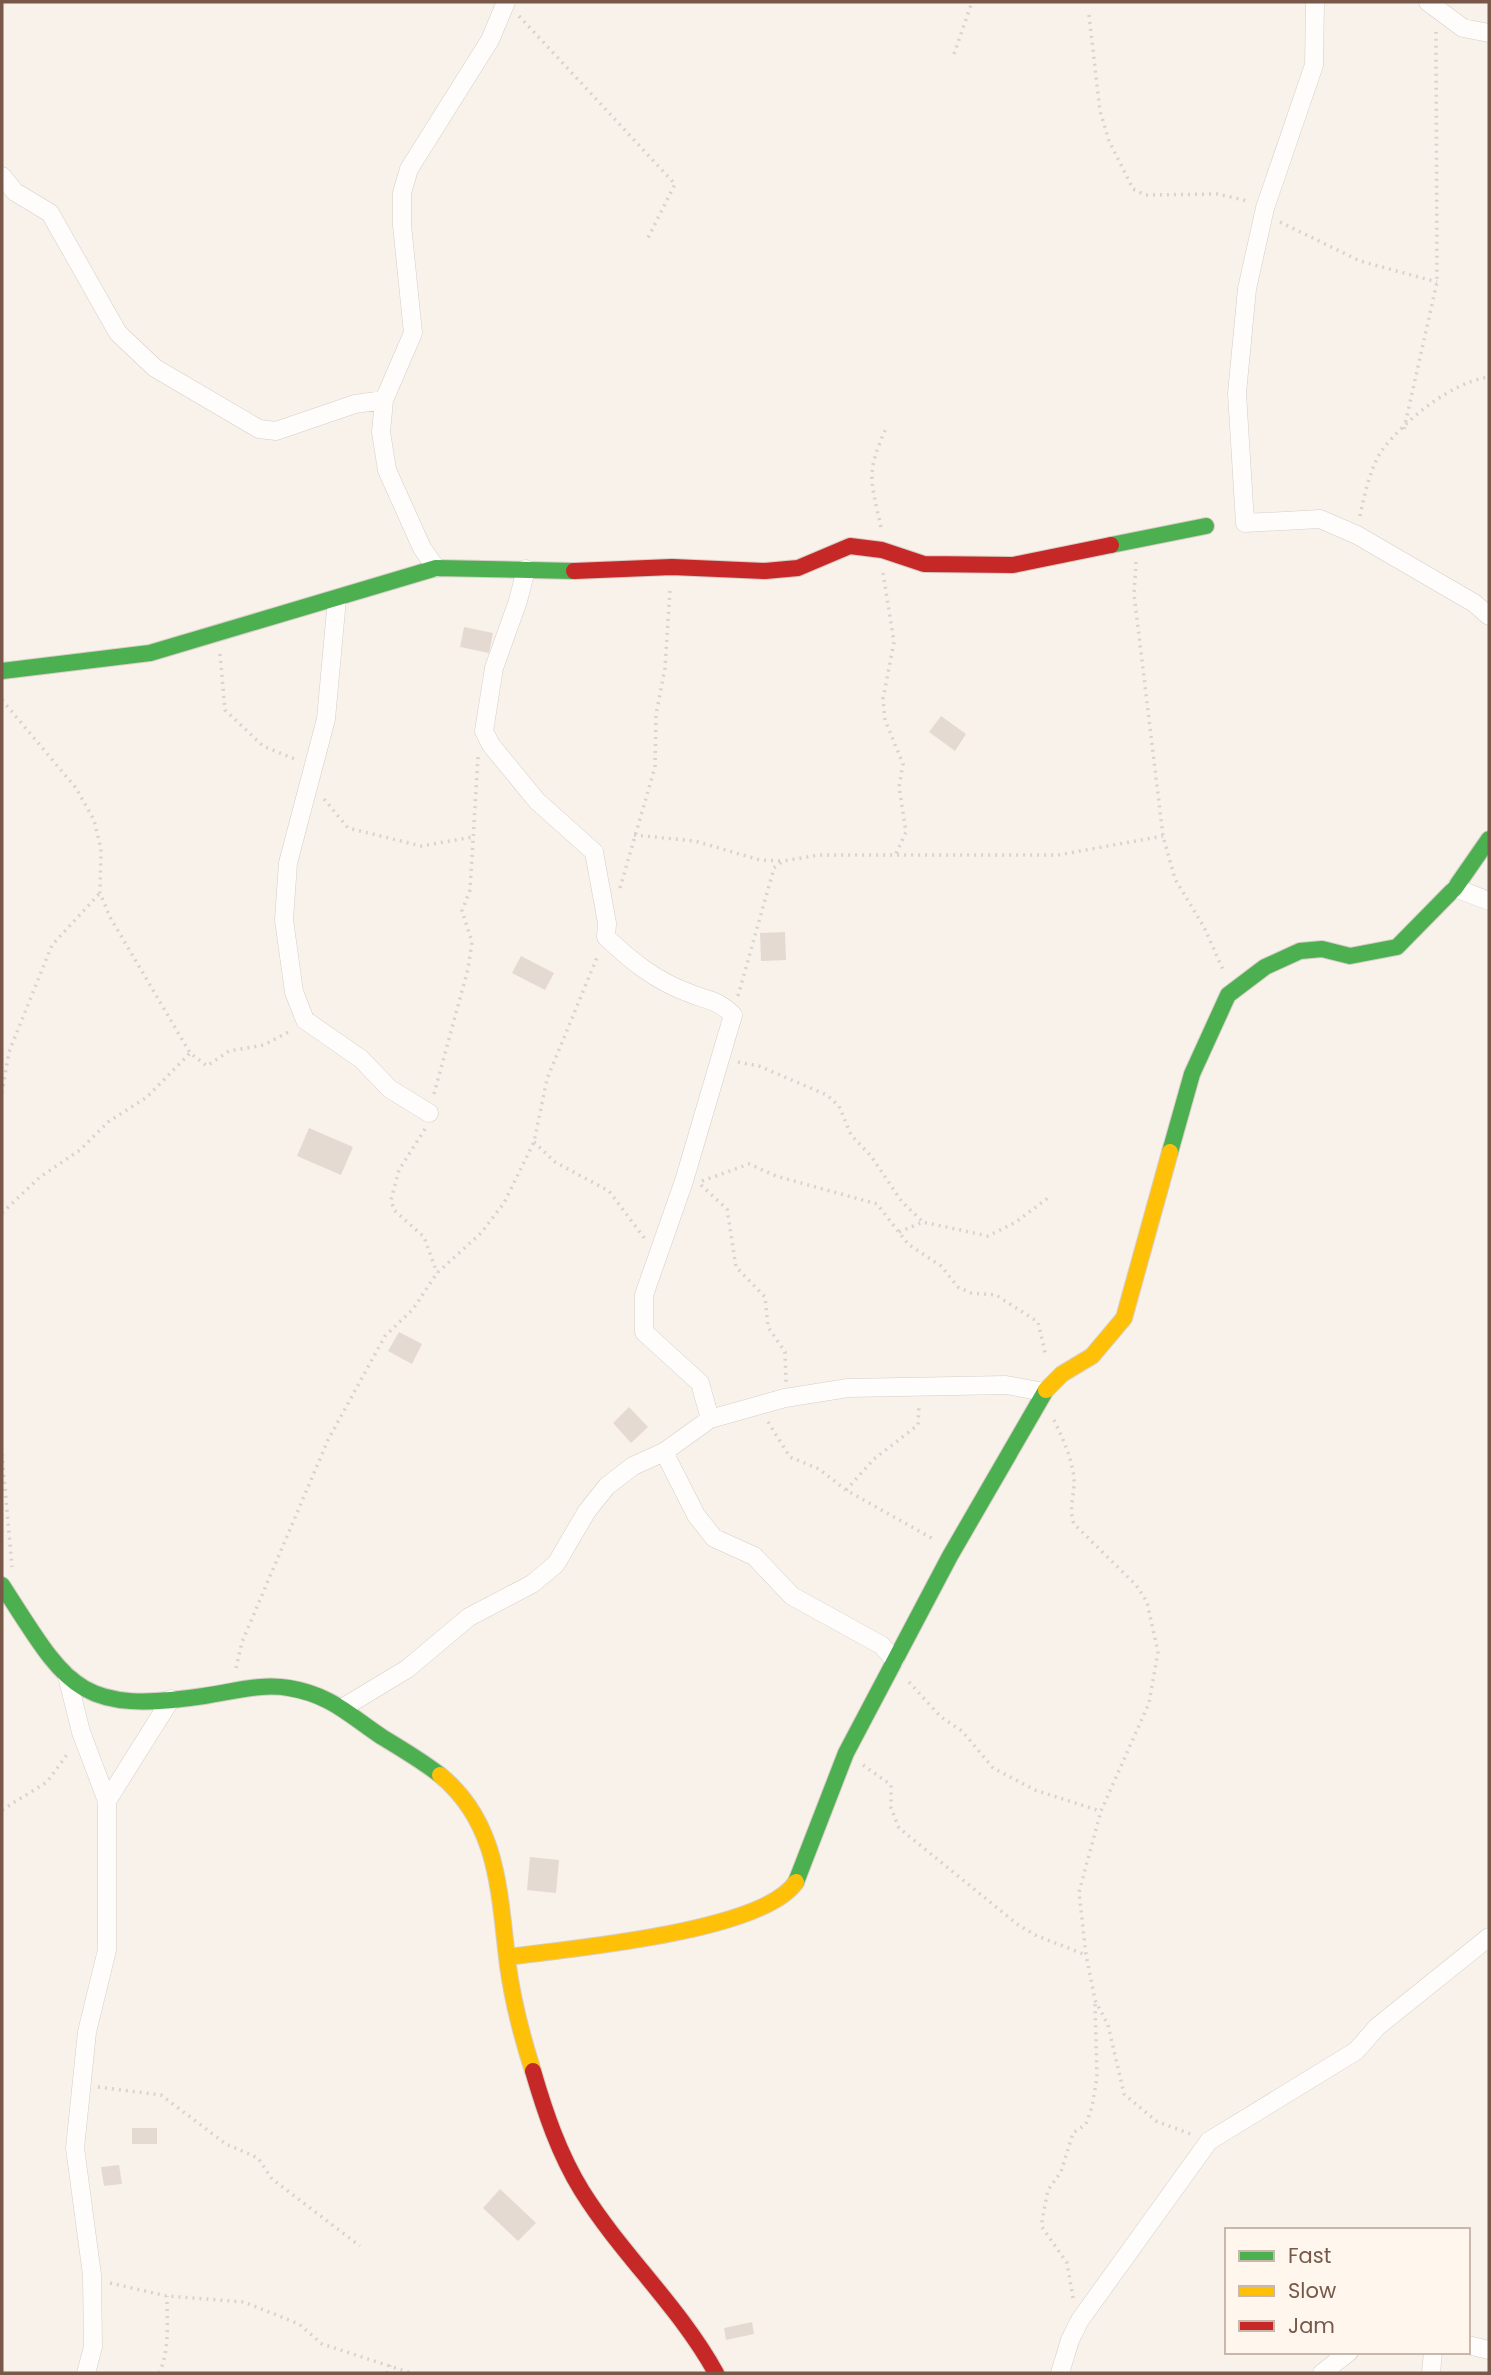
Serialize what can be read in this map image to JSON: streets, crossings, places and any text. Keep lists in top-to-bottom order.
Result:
{
  "legend": ["Fast", "Slow", "Jam"]
}
